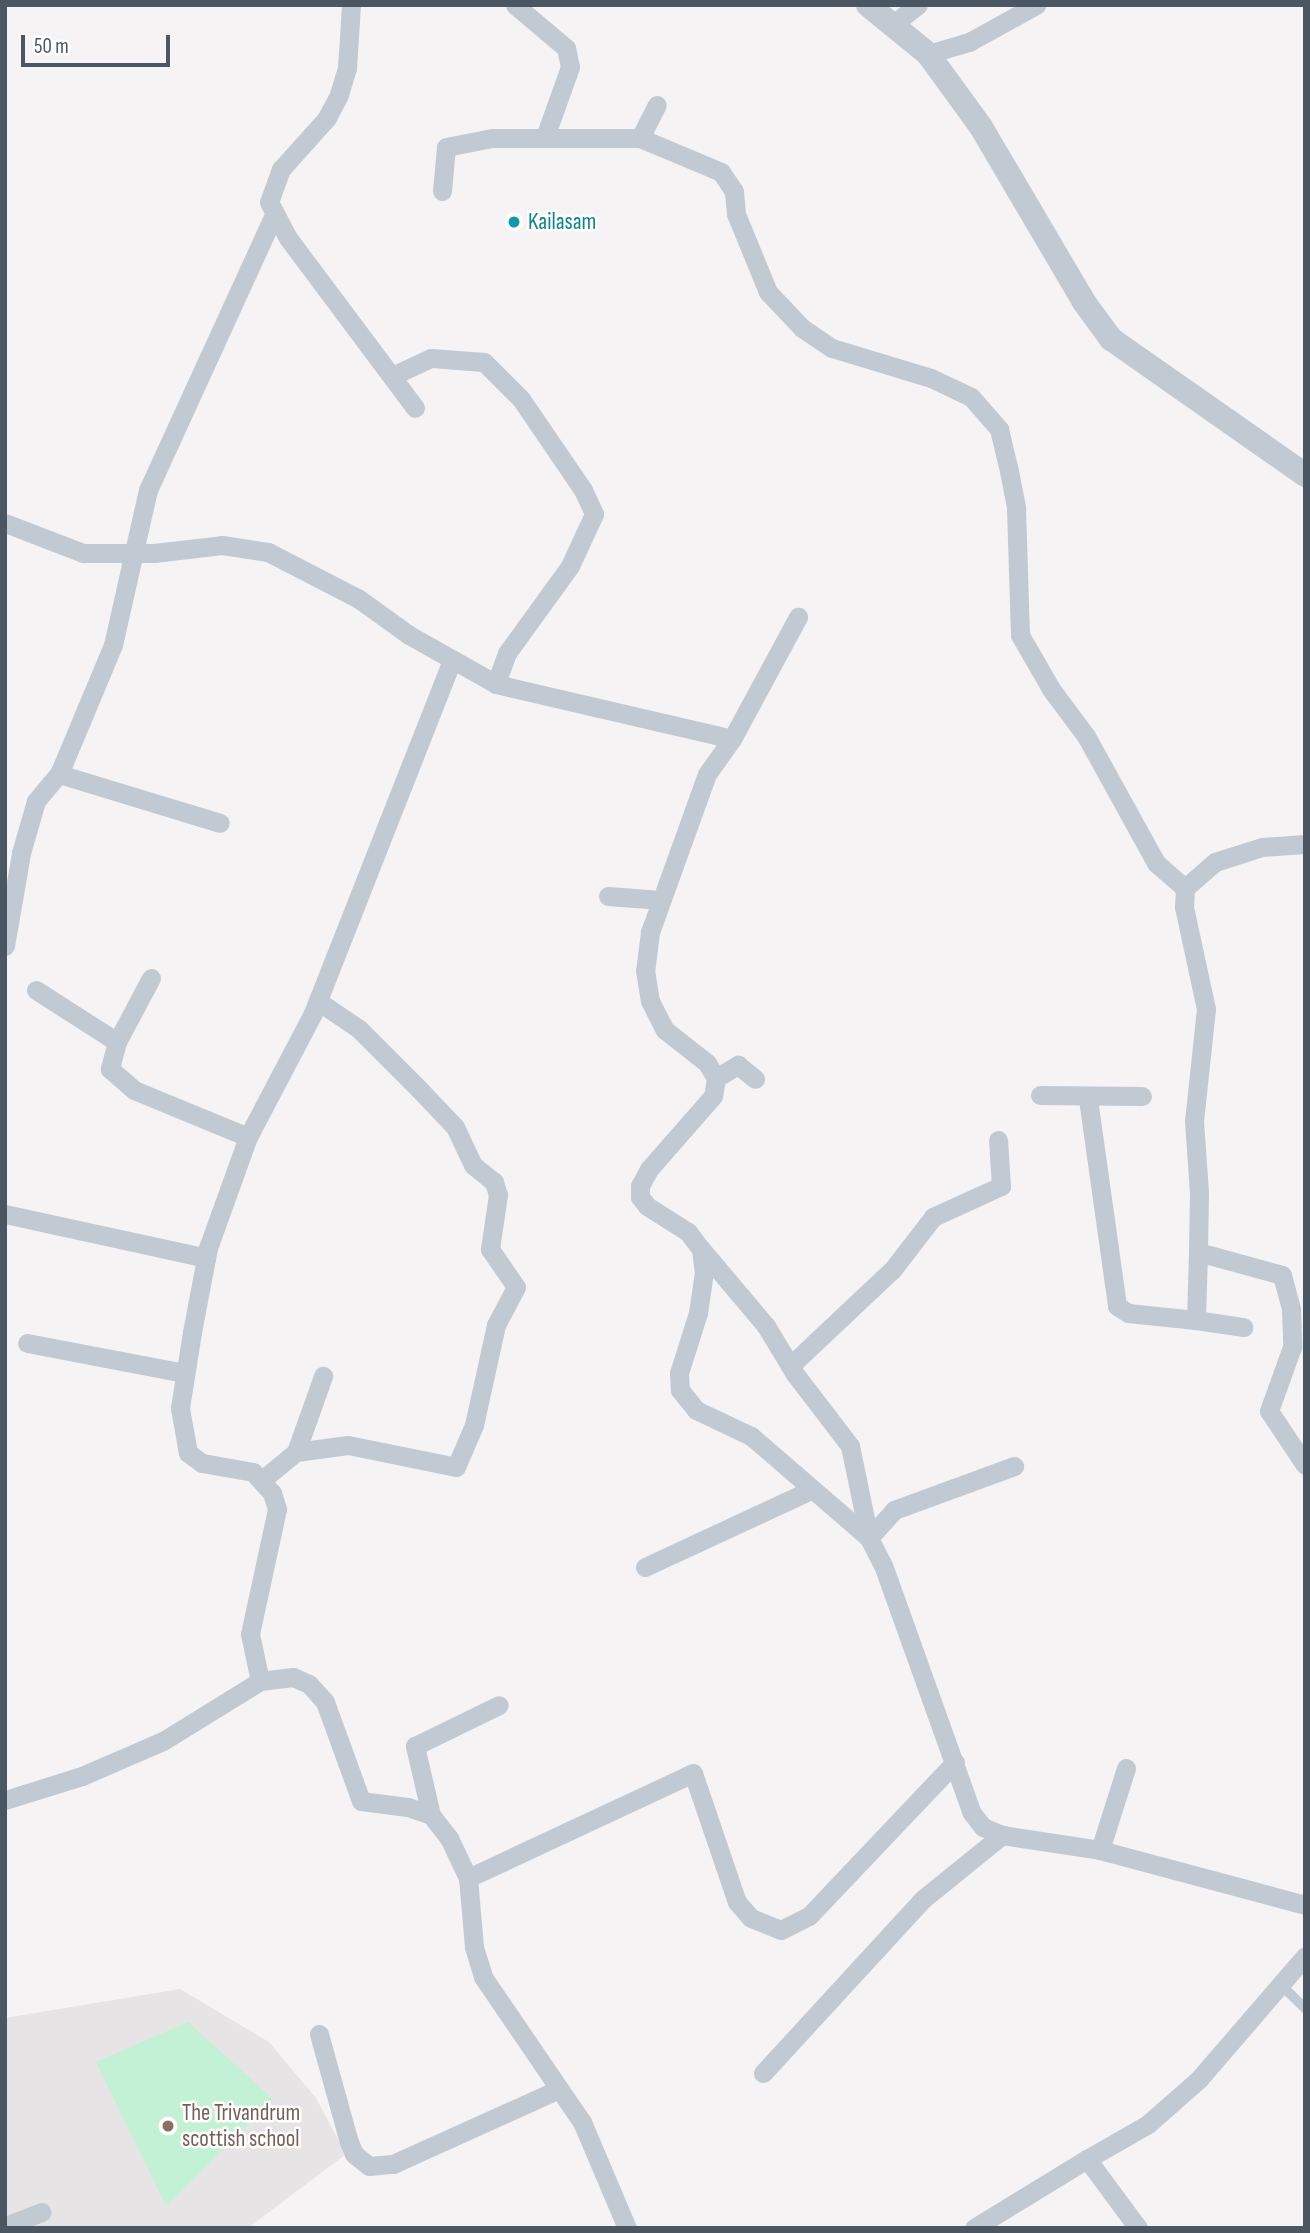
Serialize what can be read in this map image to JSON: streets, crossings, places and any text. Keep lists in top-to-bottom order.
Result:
{
  "places": ["Kailasam", "The Trivandrum scottish school"],
  "scale_bar": "50 m"
}
